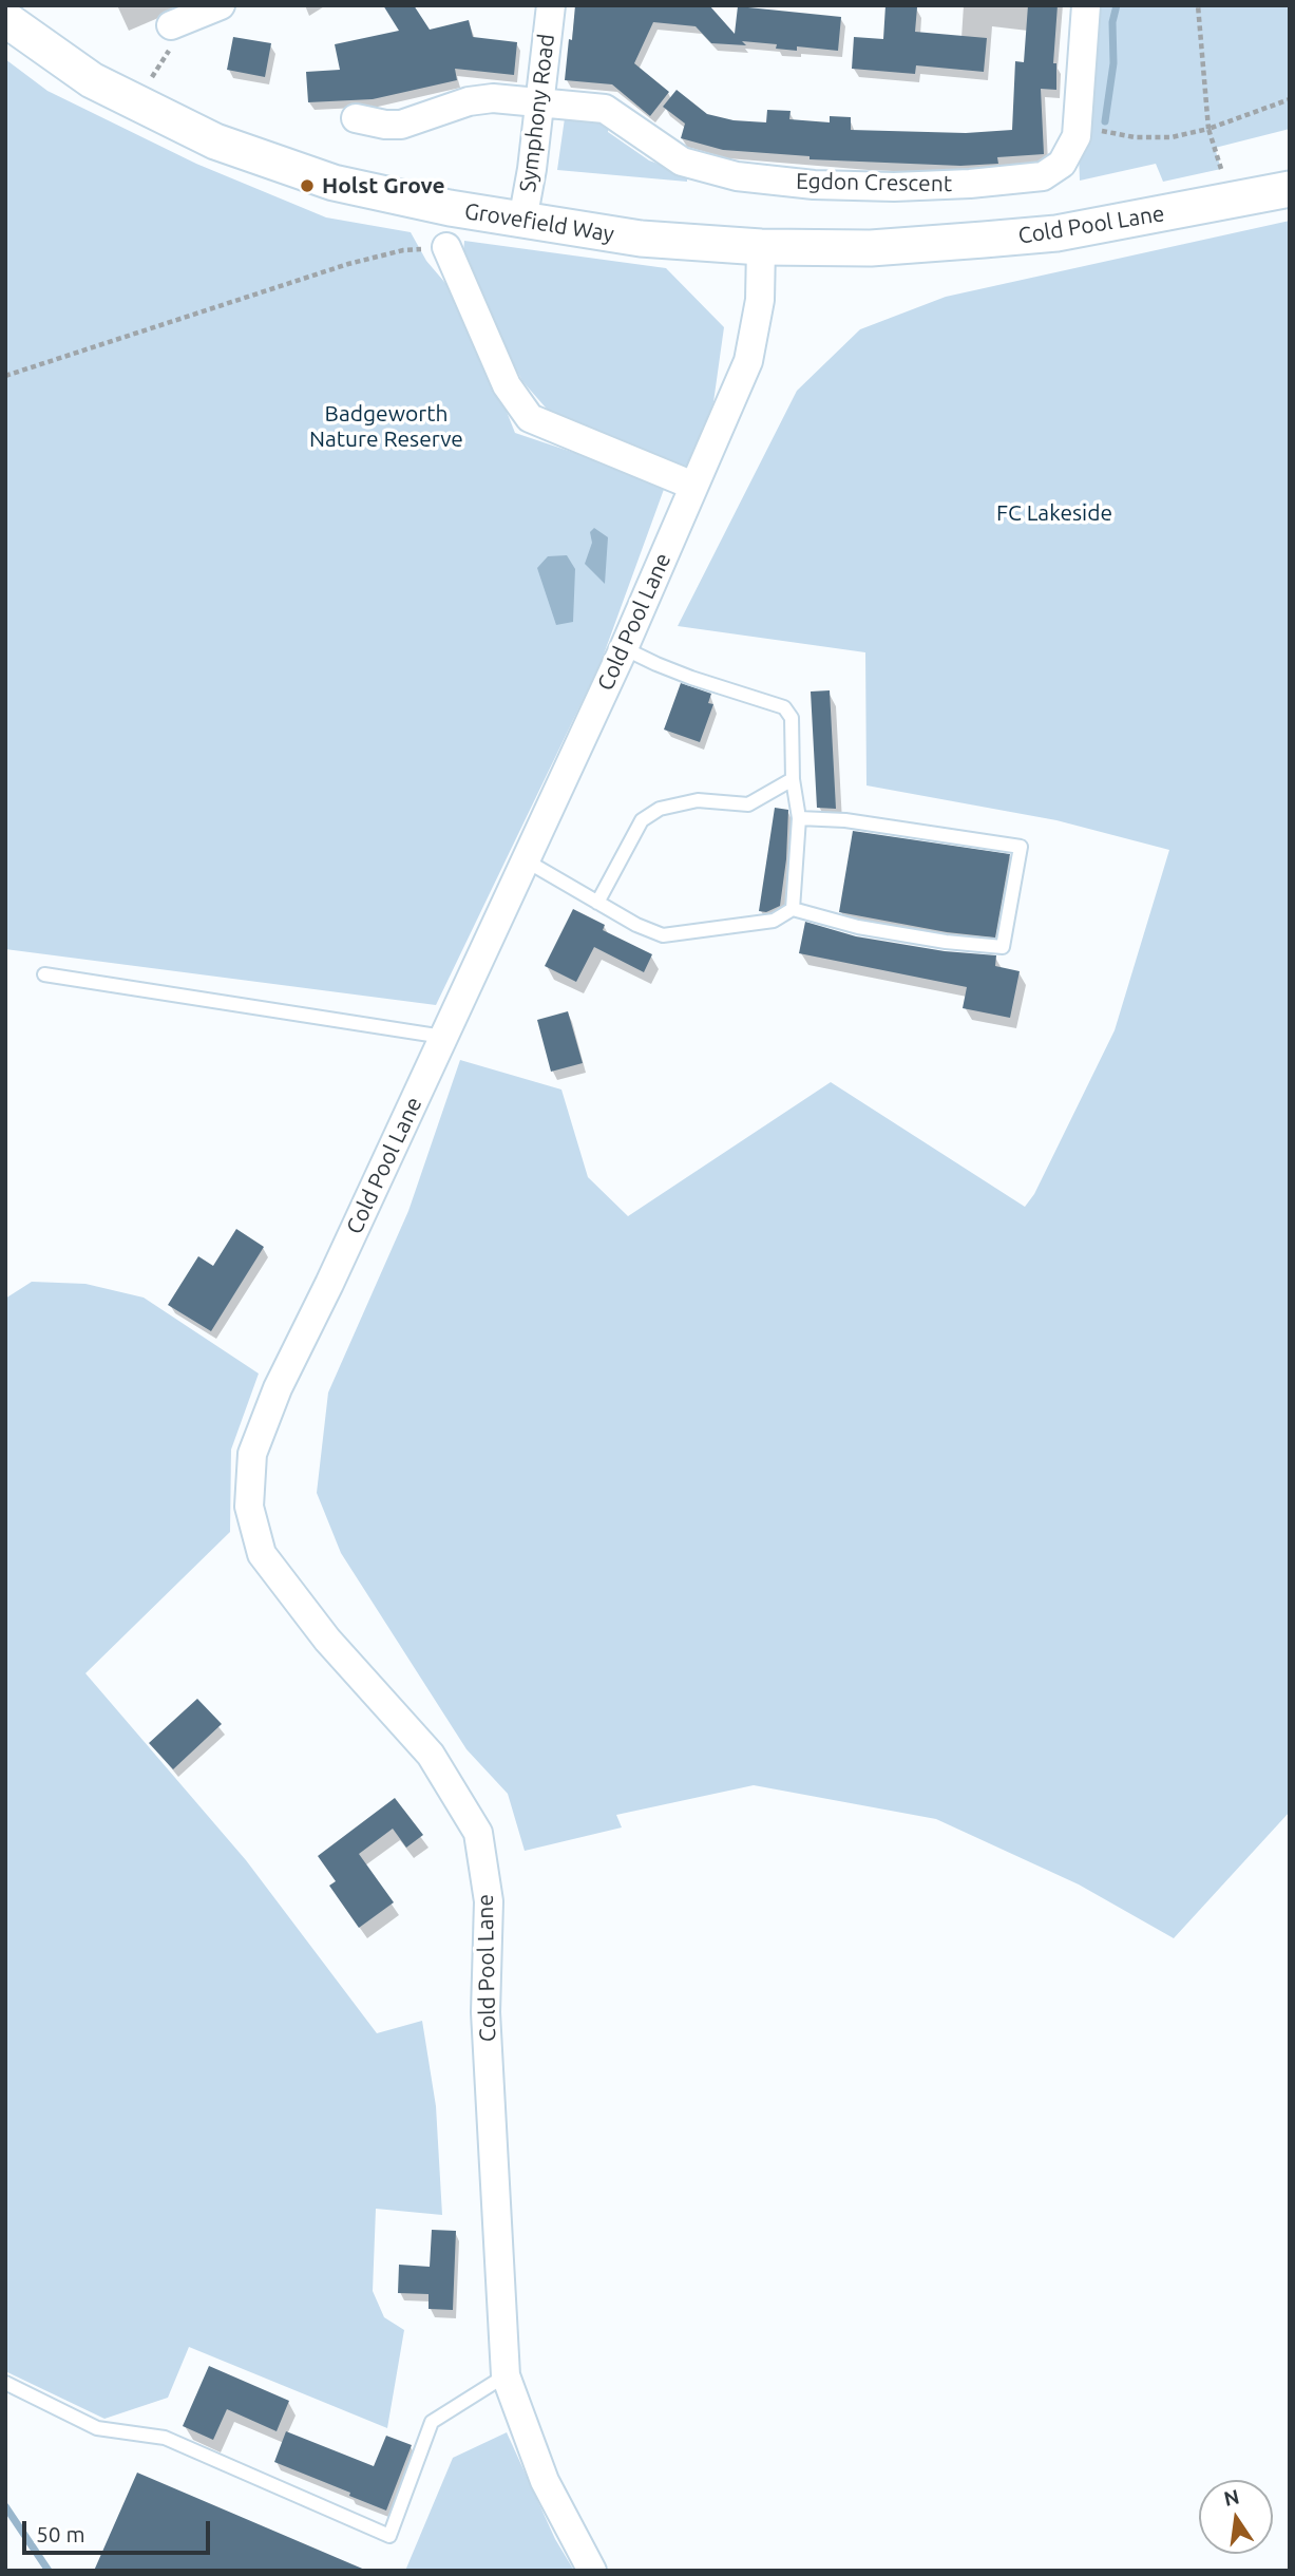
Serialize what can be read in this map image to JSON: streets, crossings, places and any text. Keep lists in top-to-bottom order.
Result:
{
  "streets": {
    "street": [
      "Symphony Road",
      "Egdon Crescent",
      "Grovefield Way",
      "Cold Pool Lane"
    ]
  },
  "crossings": [
    ["Symphony Road", "Egdon Crescent"],
    ["Symphony Road", "Grovefield Way"],
    ["Grovefield Way", "Cold Pool Lane"]
  ],
  "parks": ["Badgeworth Nature Reserve", "FC Lakeside"],
  "places": ["Holst Grove"],
  "scale_bar": "50 m",
  "north": "top"
}
